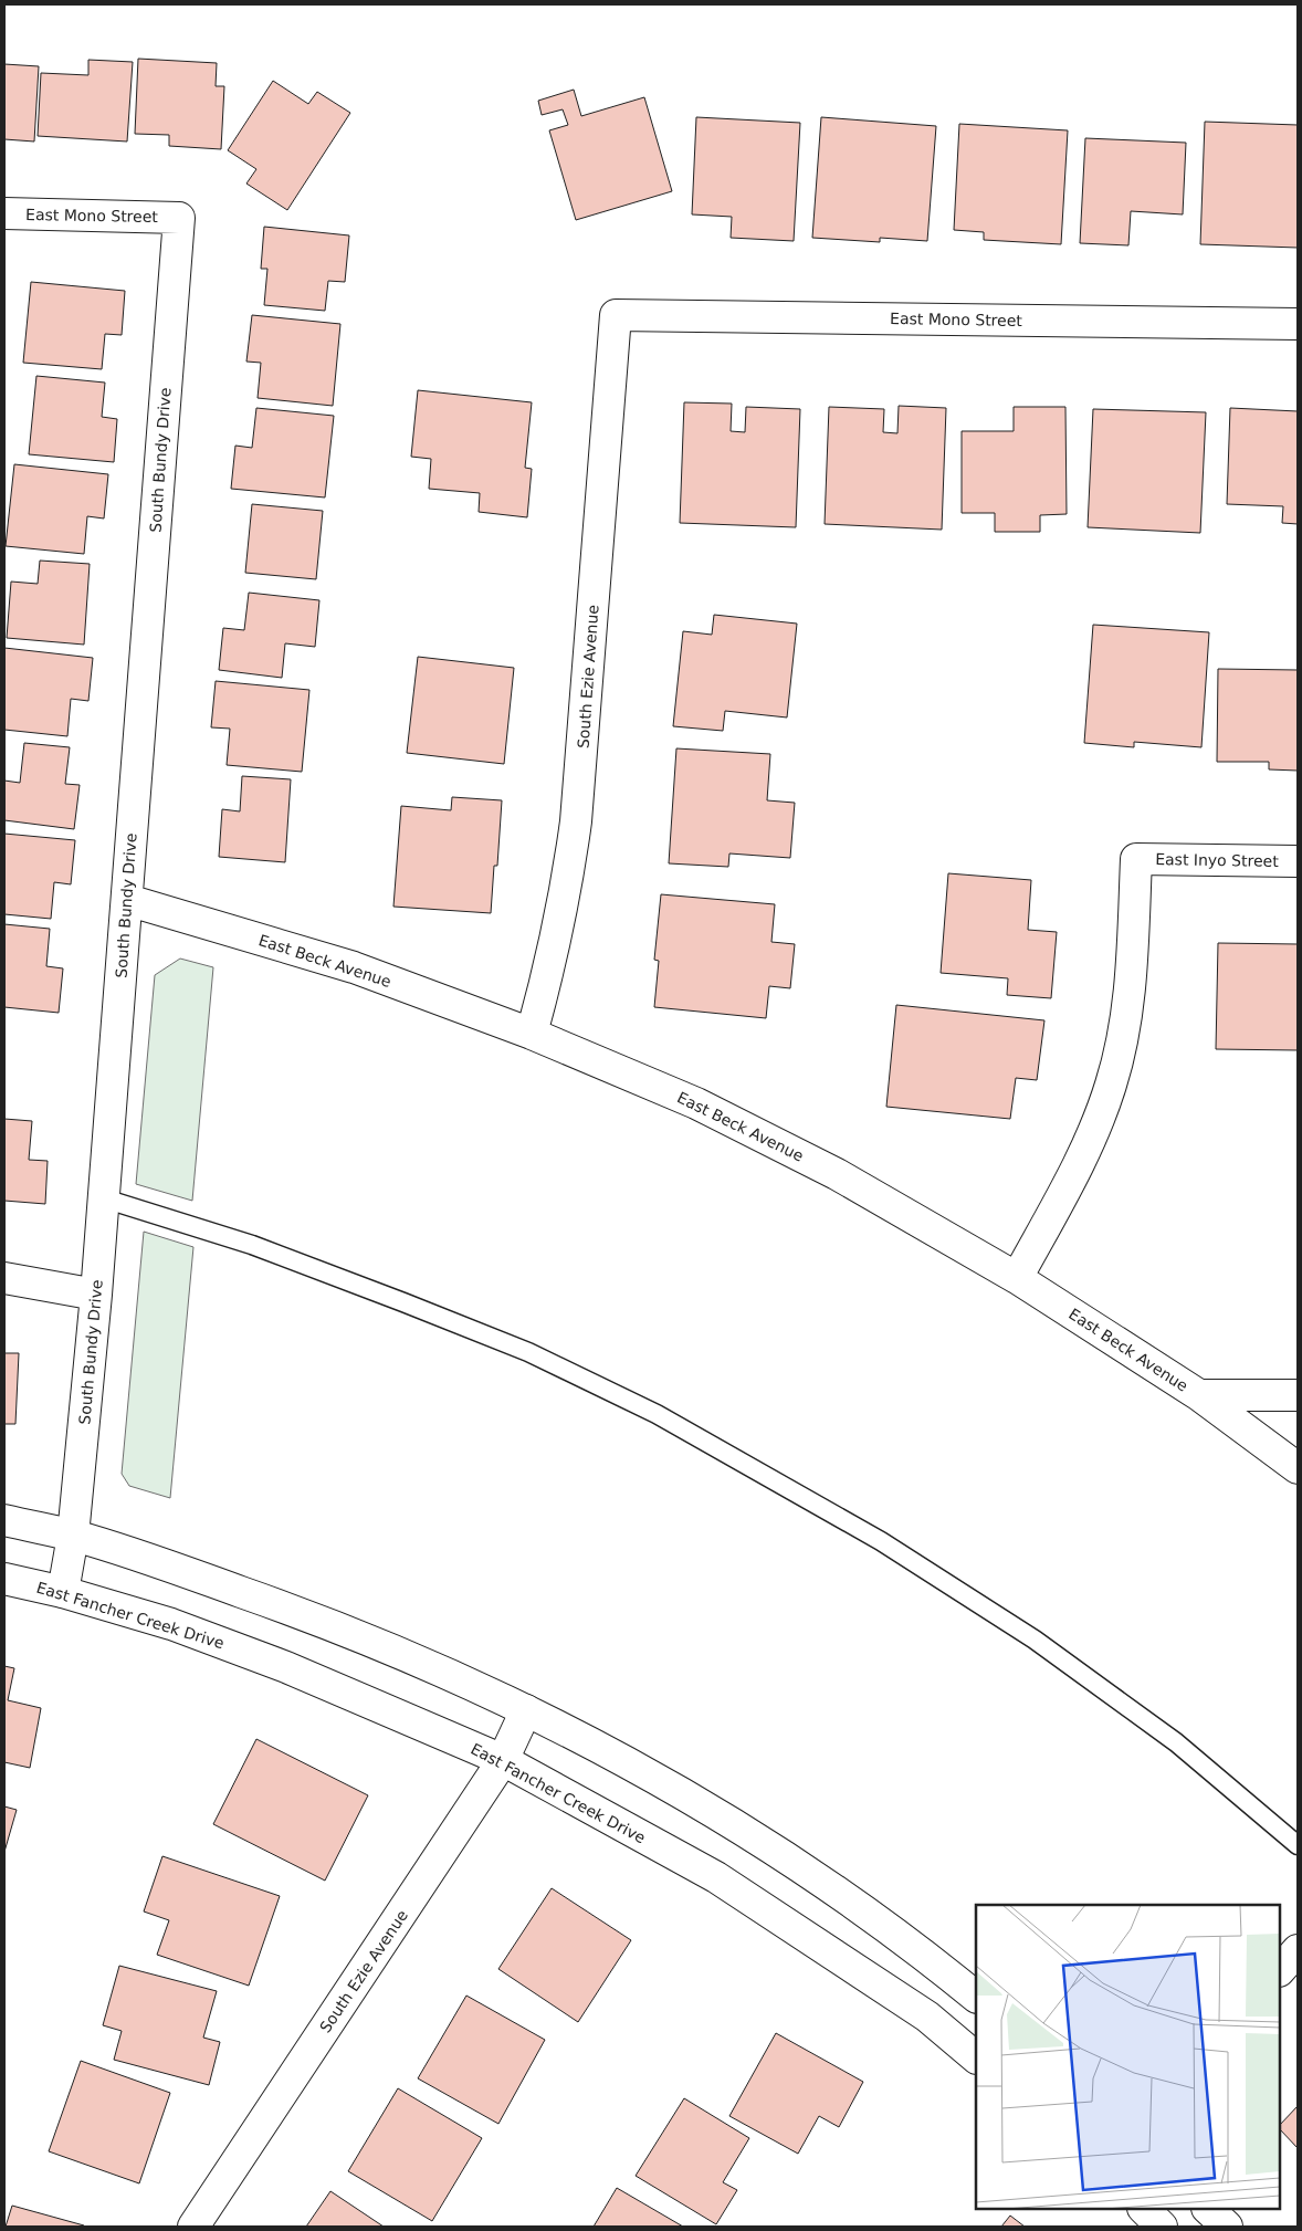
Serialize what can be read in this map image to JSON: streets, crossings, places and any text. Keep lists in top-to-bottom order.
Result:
{
  "streets": {
    "street": [
      "East Mono Street",
      "South Bundy Drive",
      "South Ezie Avenue",
      "East Inyo Street",
      "East Beck Avenue",
      "East Fancher Creek Drive"
    ]
  },
  "crossings": [
    ["East Mono Street", "South Bundy Drive"],
    ["East Mono Street", "South Ezie Avenue"],
    ["South Bundy Drive", "East Beck Avenue"],
    ["South Bundy Drive", "East Fancher Creek Drive"],
    ["South Ezie Avenue", "East Beck Avenue"],
    ["South Ezie Avenue", "East Fancher Creek Drive"],
    ["East Inyo Street", "East Beck Avenue"]
  ]
}
